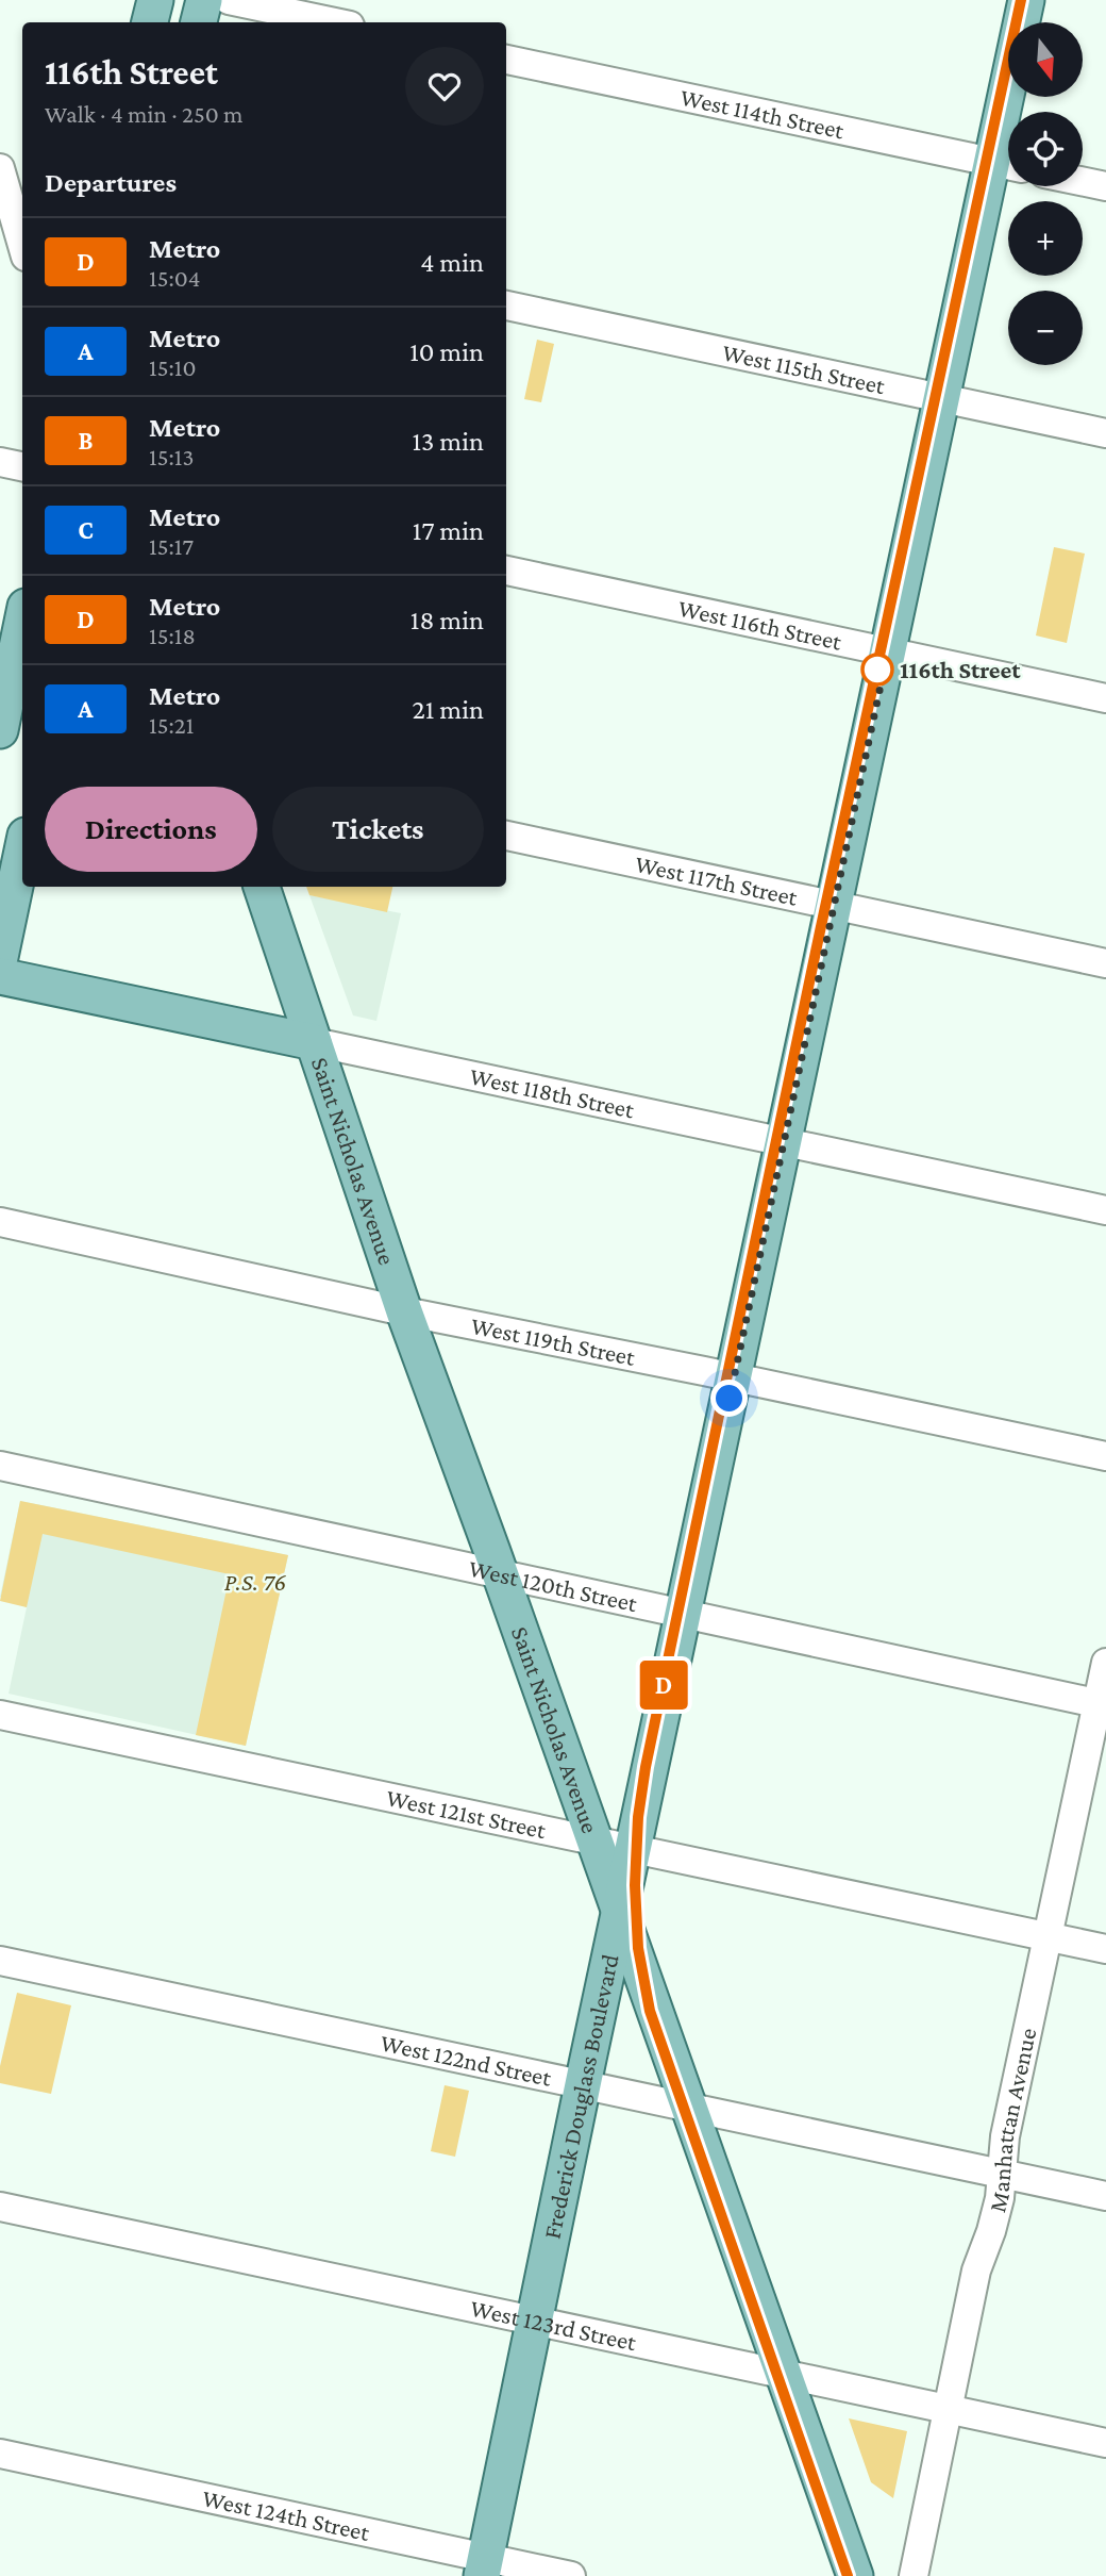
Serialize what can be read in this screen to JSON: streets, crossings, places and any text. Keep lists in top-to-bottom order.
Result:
{
  "streets": {
    "main road": ["West 118th Street", "Saint Nicholas Avenue", "Frederick Douglass Boulevard"],
    "street": [
      "West 114th Street",
      "West 115th Street",
      "West 116th Street",
      "West 117th Street",
      "West 119th Street",
      "West 120th Street",
      "West 121st Street",
      "West 122nd Street",
      "Manhattan Avenue",
      "West 123rd Street",
      "West 124th Street"
    ]
  },
  "crossings": [
    ["West 114th Street", "Frederick Douglass Boulevard"],
    ["West 115th Street", "Frederick Douglass Boulevard"],
    ["West 116th Street", "Frederick Douglass Boulevard"],
    ["West 117th Street", "Frederick Douglass Boulevard"],
    ["West 118th Street", "Saint Nicholas Avenue"],
    ["West 118th Street", "Frederick Douglass Boulevard"],
    ["Saint Nicholas Avenue", "West 119th Street"],
    ["Saint Nicholas Avenue", "West 120th Street"],
    ["Saint Nicholas Avenue", "West 121st Street"],
    ["Saint Nicholas Avenue", "West 122nd Street"],
    ["Saint Nicholas Avenue", "Frederick Douglass Boulevard"],
    ["Saint Nicholas Avenue", "West 123rd Street"],
    ["West 119th Street", "Frederick Douglass Boulevard"],
    ["West 120th Street", "Frederick Douglass Boulevard"],
    ["West 120th Street", "Manhattan Avenue"],
    ["West 121st Street", "Frederick Douglass Boulevard"],
    ["West 121st Street", "Manhattan Avenue"],
    ["West 122nd Street", "Frederick Douglass Boulevard"],
    ["West 122nd Street", "Manhattan Avenue"],
    ["Frederick Douglass Boulevard", "West 123rd Street"],
    ["Frederick Douglass Boulevard", "West 124th Street"],
    ["Manhattan Avenue", "West 123rd Street"]
  ],
  "parks": ["P.S. 76"],
  "places": ["116th Street"],
  "lines": ["metro line D"],
  "north": "bottom",
  "page": {
    "on_map": "D",
    "map_buttons": ["+", "−"],
    "heading": [
      ["116th Street", "Walk · 4 min · 250 m"],
      "Departures"
    ],
    "list": [
      {
        "mark": "D",
        "name": "Metro",
        "note": "15:04",
        "value": "4 min"
      },
      {
        "mark": "A",
        "name": "Metro",
        "note": "15:10",
        "value": "10 min"
      },
      {
        "mark": "B",
        "name": "Metro",
        "note": "15:13",
        "value": "13 min"
      },
      {
        "mark": "C",
        "name": "Metro",
        "note": "15:17",
        "value": "17 min"
      },
      {
        "mark": "D",
        "name": "Metro",
        "note": "15:18",
        "value": "18 min"
      },
      {
        "mark": "A",
        "name": "Metro",
        "note": "15:21",
        "value": "21 min"
      }
    ],
    "buttons": ["Directions", "Tickets"]
  }
}
